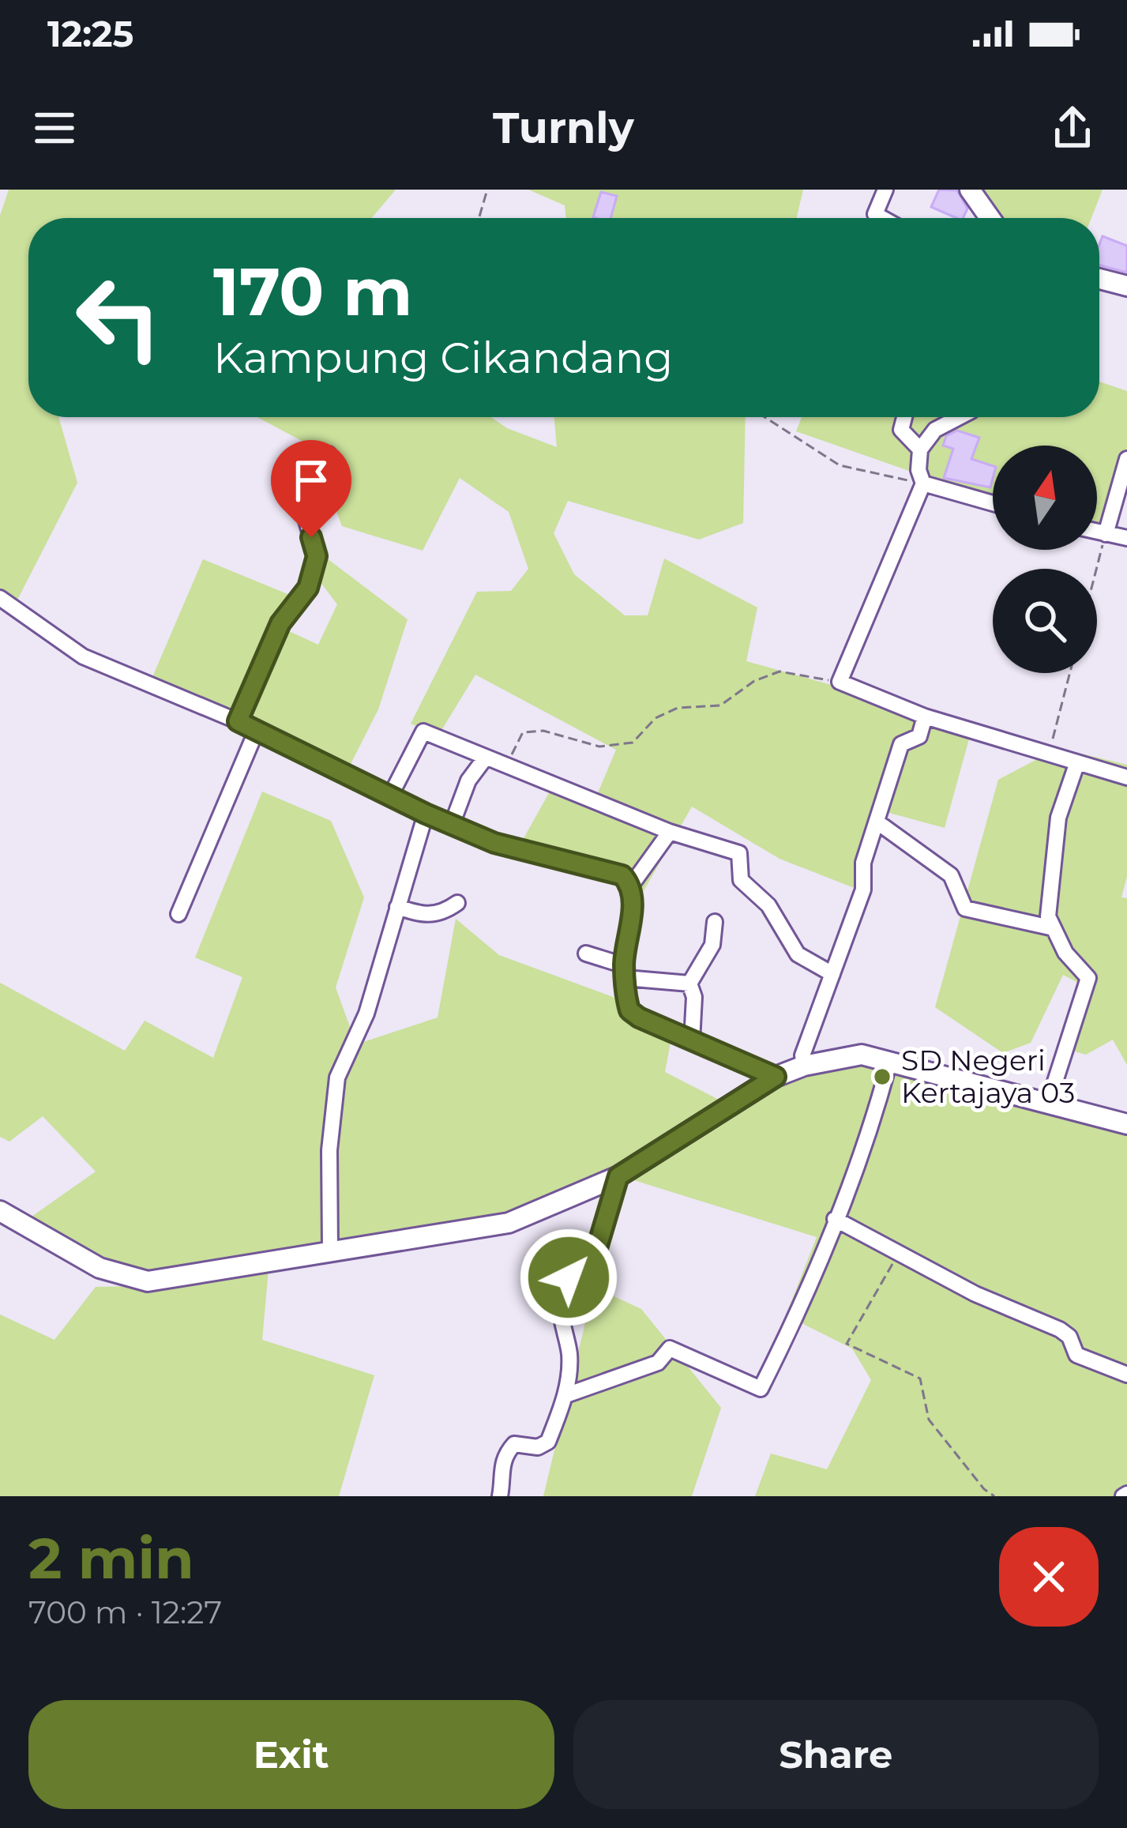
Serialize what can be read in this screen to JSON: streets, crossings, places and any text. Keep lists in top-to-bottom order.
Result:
{
  "places": ["SD Negeri Kertajaya 03"],
  "north": "top",
  "page": {
    "status": "12:25",
    "header": "Turnly",
    "turn": ["170 m", "Kampung Cikandang"],
    "heading": ["2 min", "700 m · 12:27"],
    "buttons": ["Exit", "Share"]
  }
}
